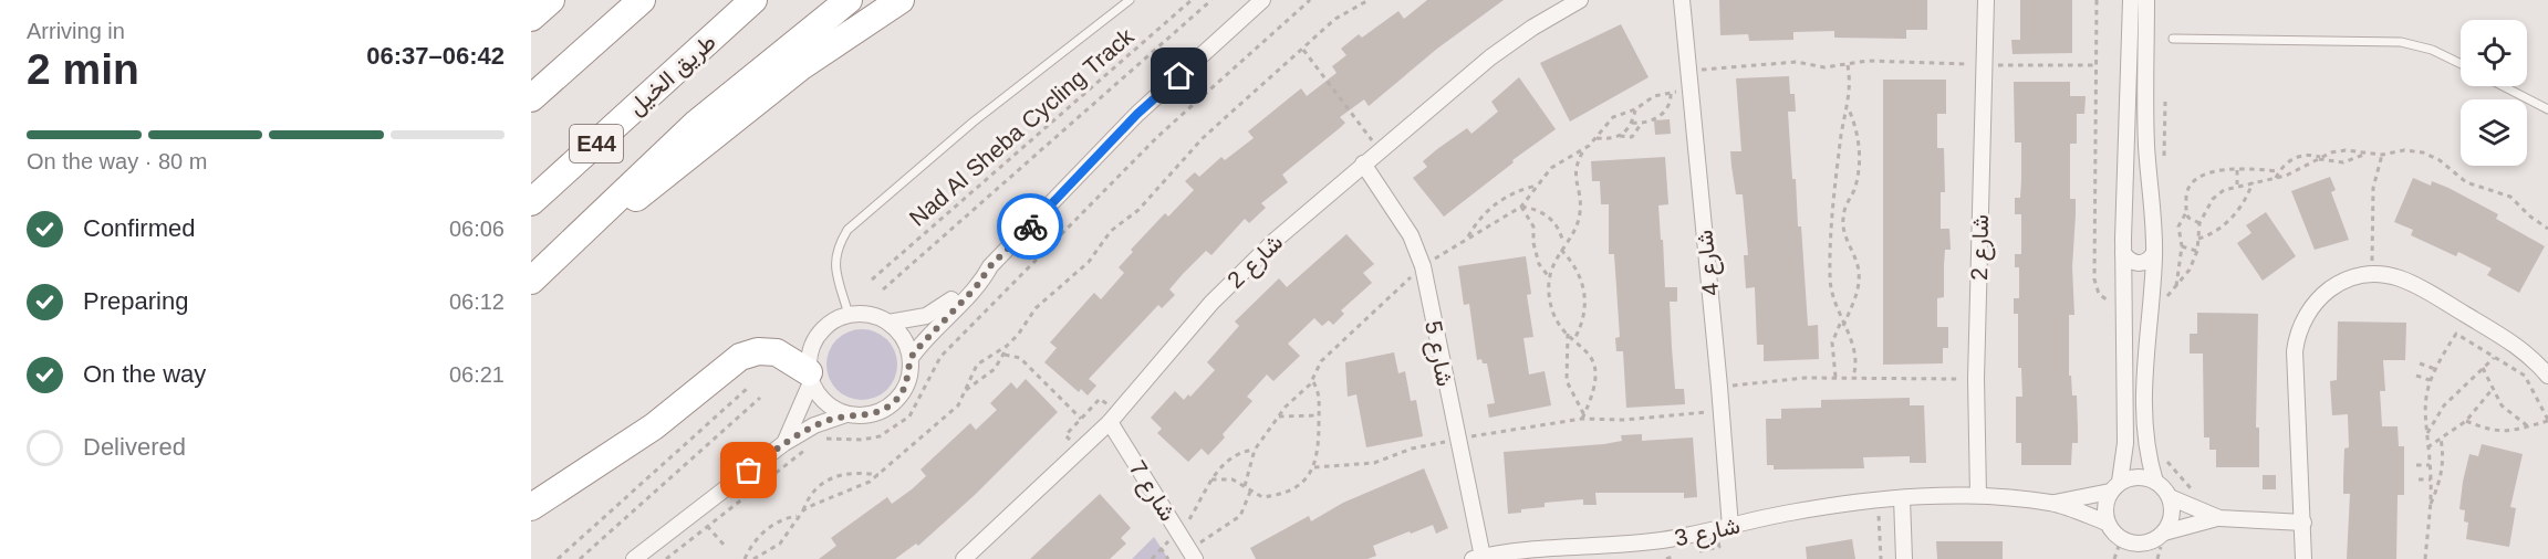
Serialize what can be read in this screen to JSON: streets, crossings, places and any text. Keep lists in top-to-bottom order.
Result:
{
  "streets": {
    "highway": ["طريق الخيل", "E44"],
    "street": [
      "شارع 2",
      "شارع 4",
      "شارع 5",
      "شارع 7",
      "شارع 3"
    ],
    "path": ["Nad Al Sheba Cycling Track"]
  },
  "crossings": [
    ["شارع 2", "شارع 5"],
    ["شارع 2", "شارع 7"],
    ["شارع 2", "شارع 3"],
    ["شارع 4", "شارع 3"],
    ["شارع 5", "شارع 3"]
  ],
  "page": {
    "heading": ["2 min", "Arriving in", "06:37–06:42"],
    "bar": "On the way · 80 m",
    "list": [
      ["Confirmed", "06:06"],
      ["Preparing", "06:12"],
      ["On the way", "06:21"],
      "Delivered"
    ]
  }
}
